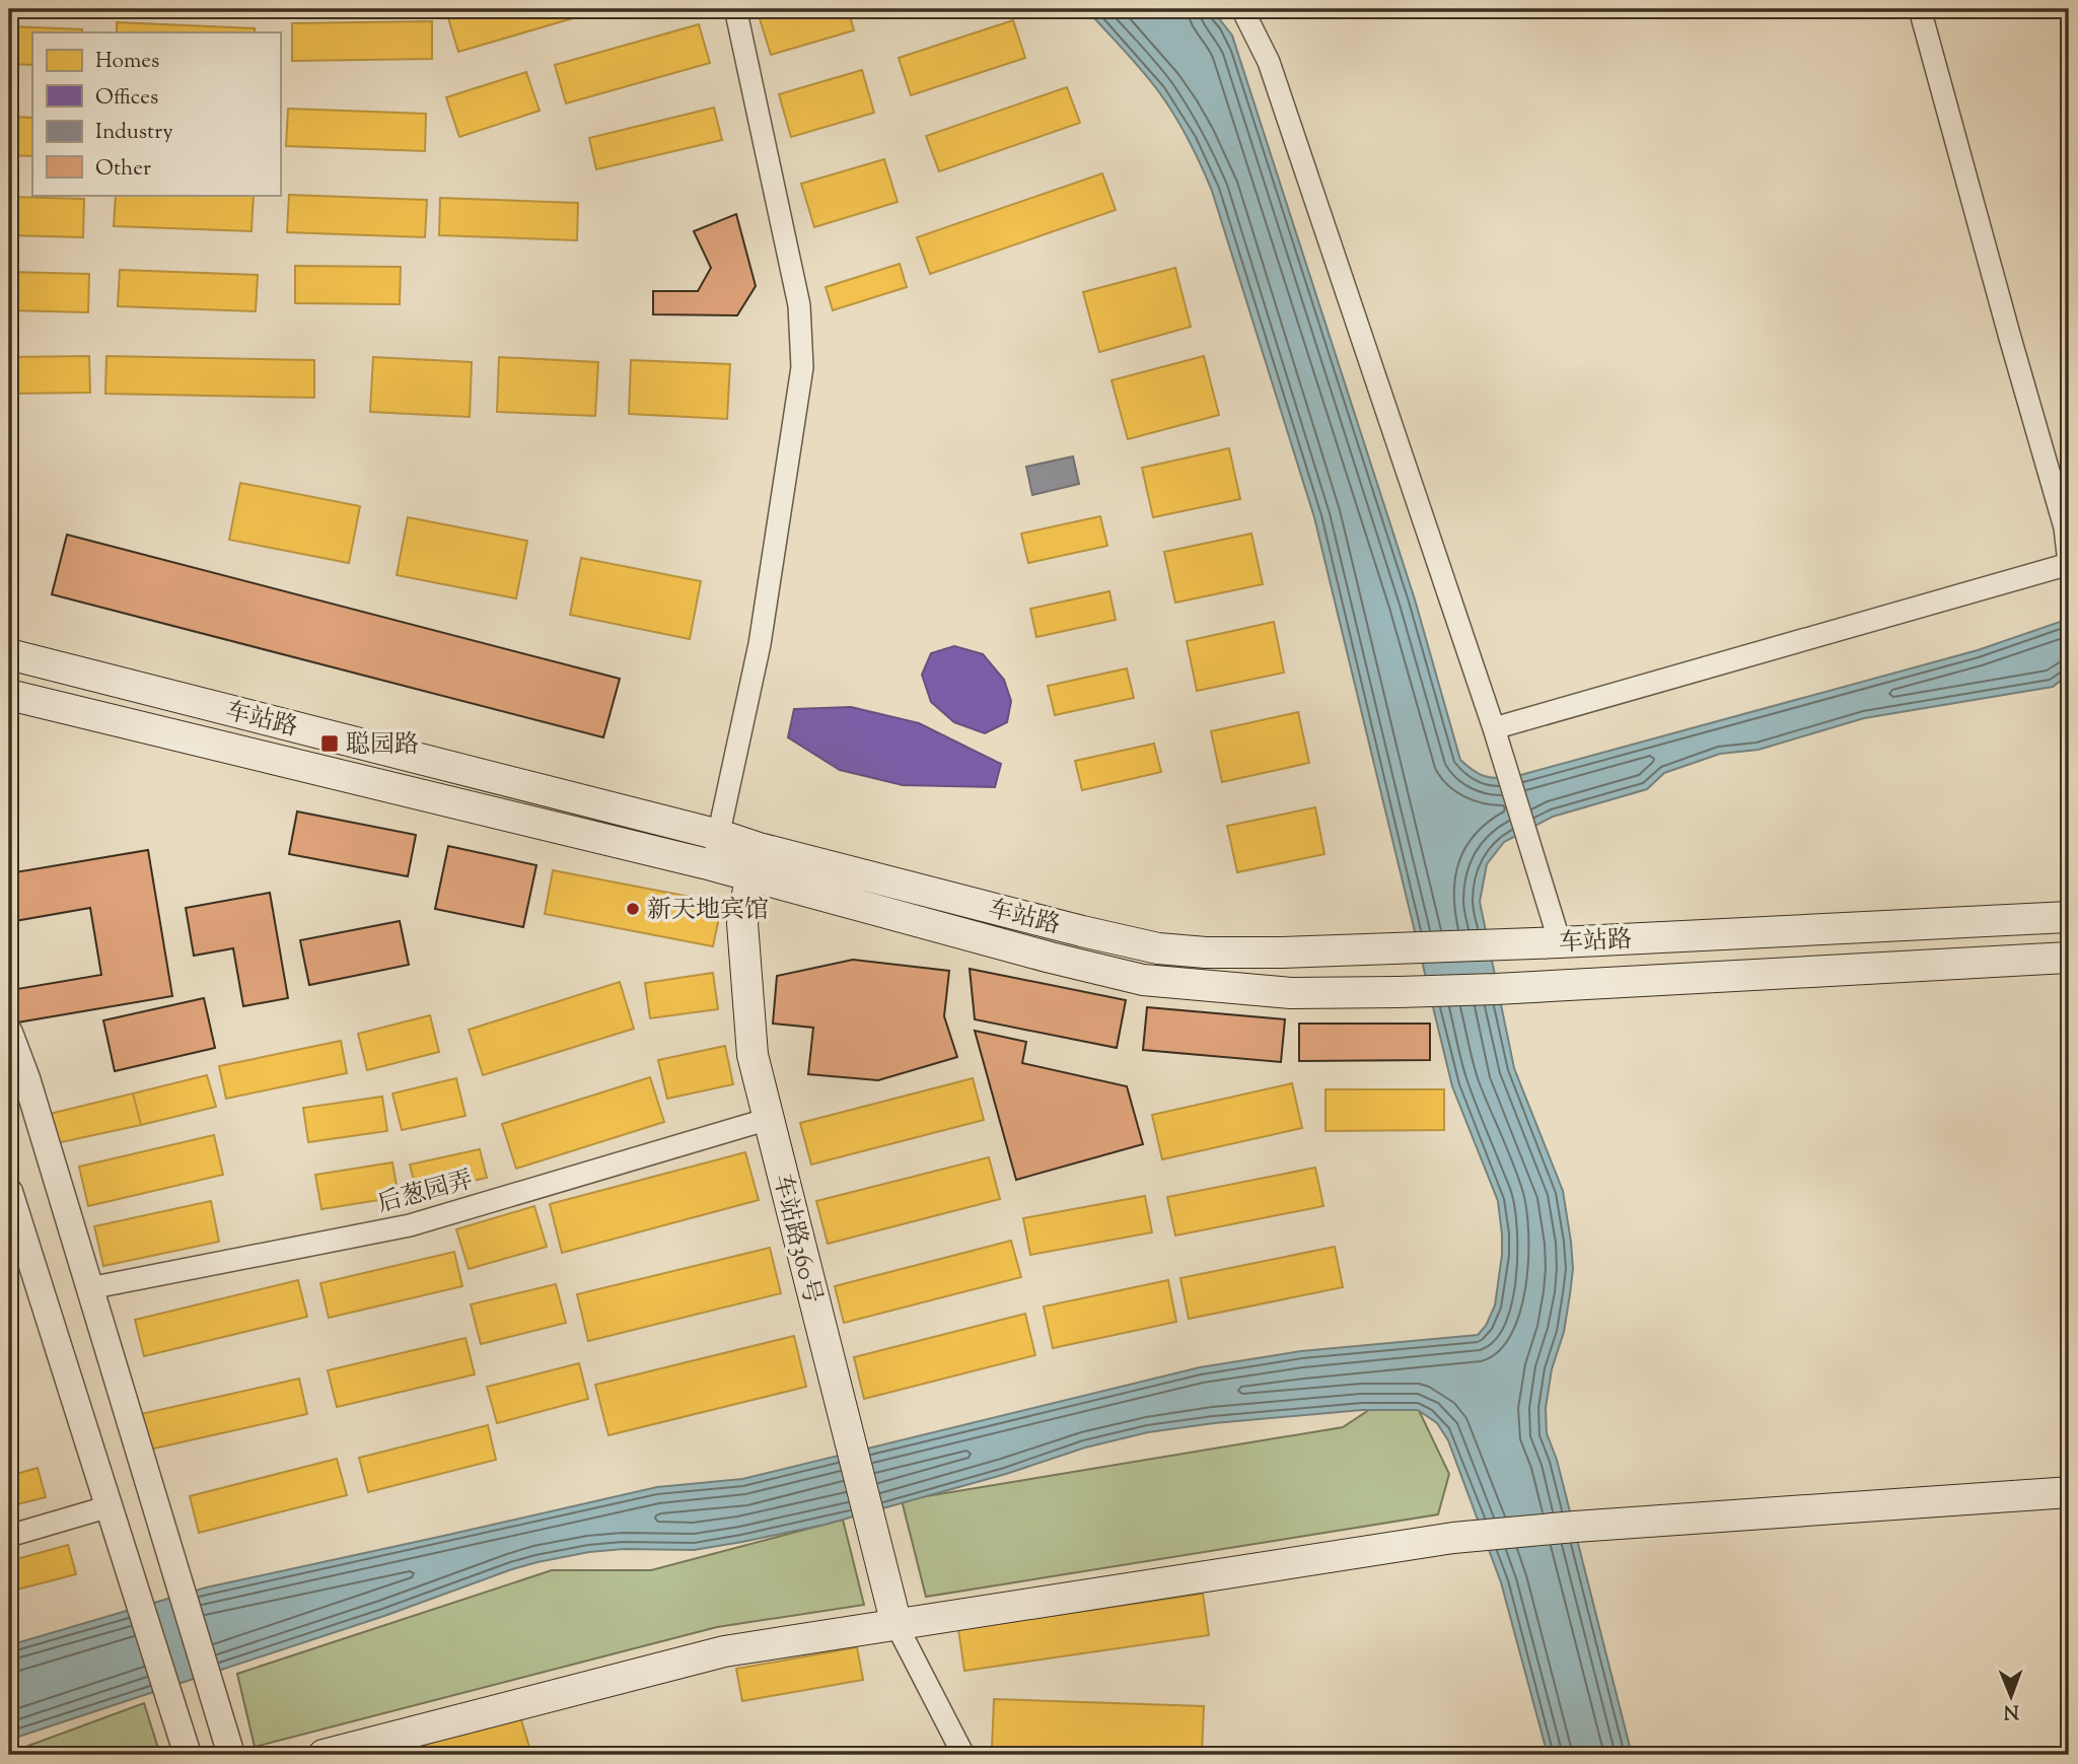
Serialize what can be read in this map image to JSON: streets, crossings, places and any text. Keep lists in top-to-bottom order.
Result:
{
  "streets": {
    "main road": ["车站路", "车站路360号"],
    "street": ["后葱园弄"]
  },
  "crossings": [
    ["车站路", "车站路360号"],
    ["后葱园弄", "车站路360号"]
  ],
  "places": {
    "transit": ["聪园路"],
    "other": ["新天地宾馆"]
  },
  "legend": [
    "Homes",
    "Offices",
    "Industry",
    "Other"
  ],
  "north": "bottom"
}
